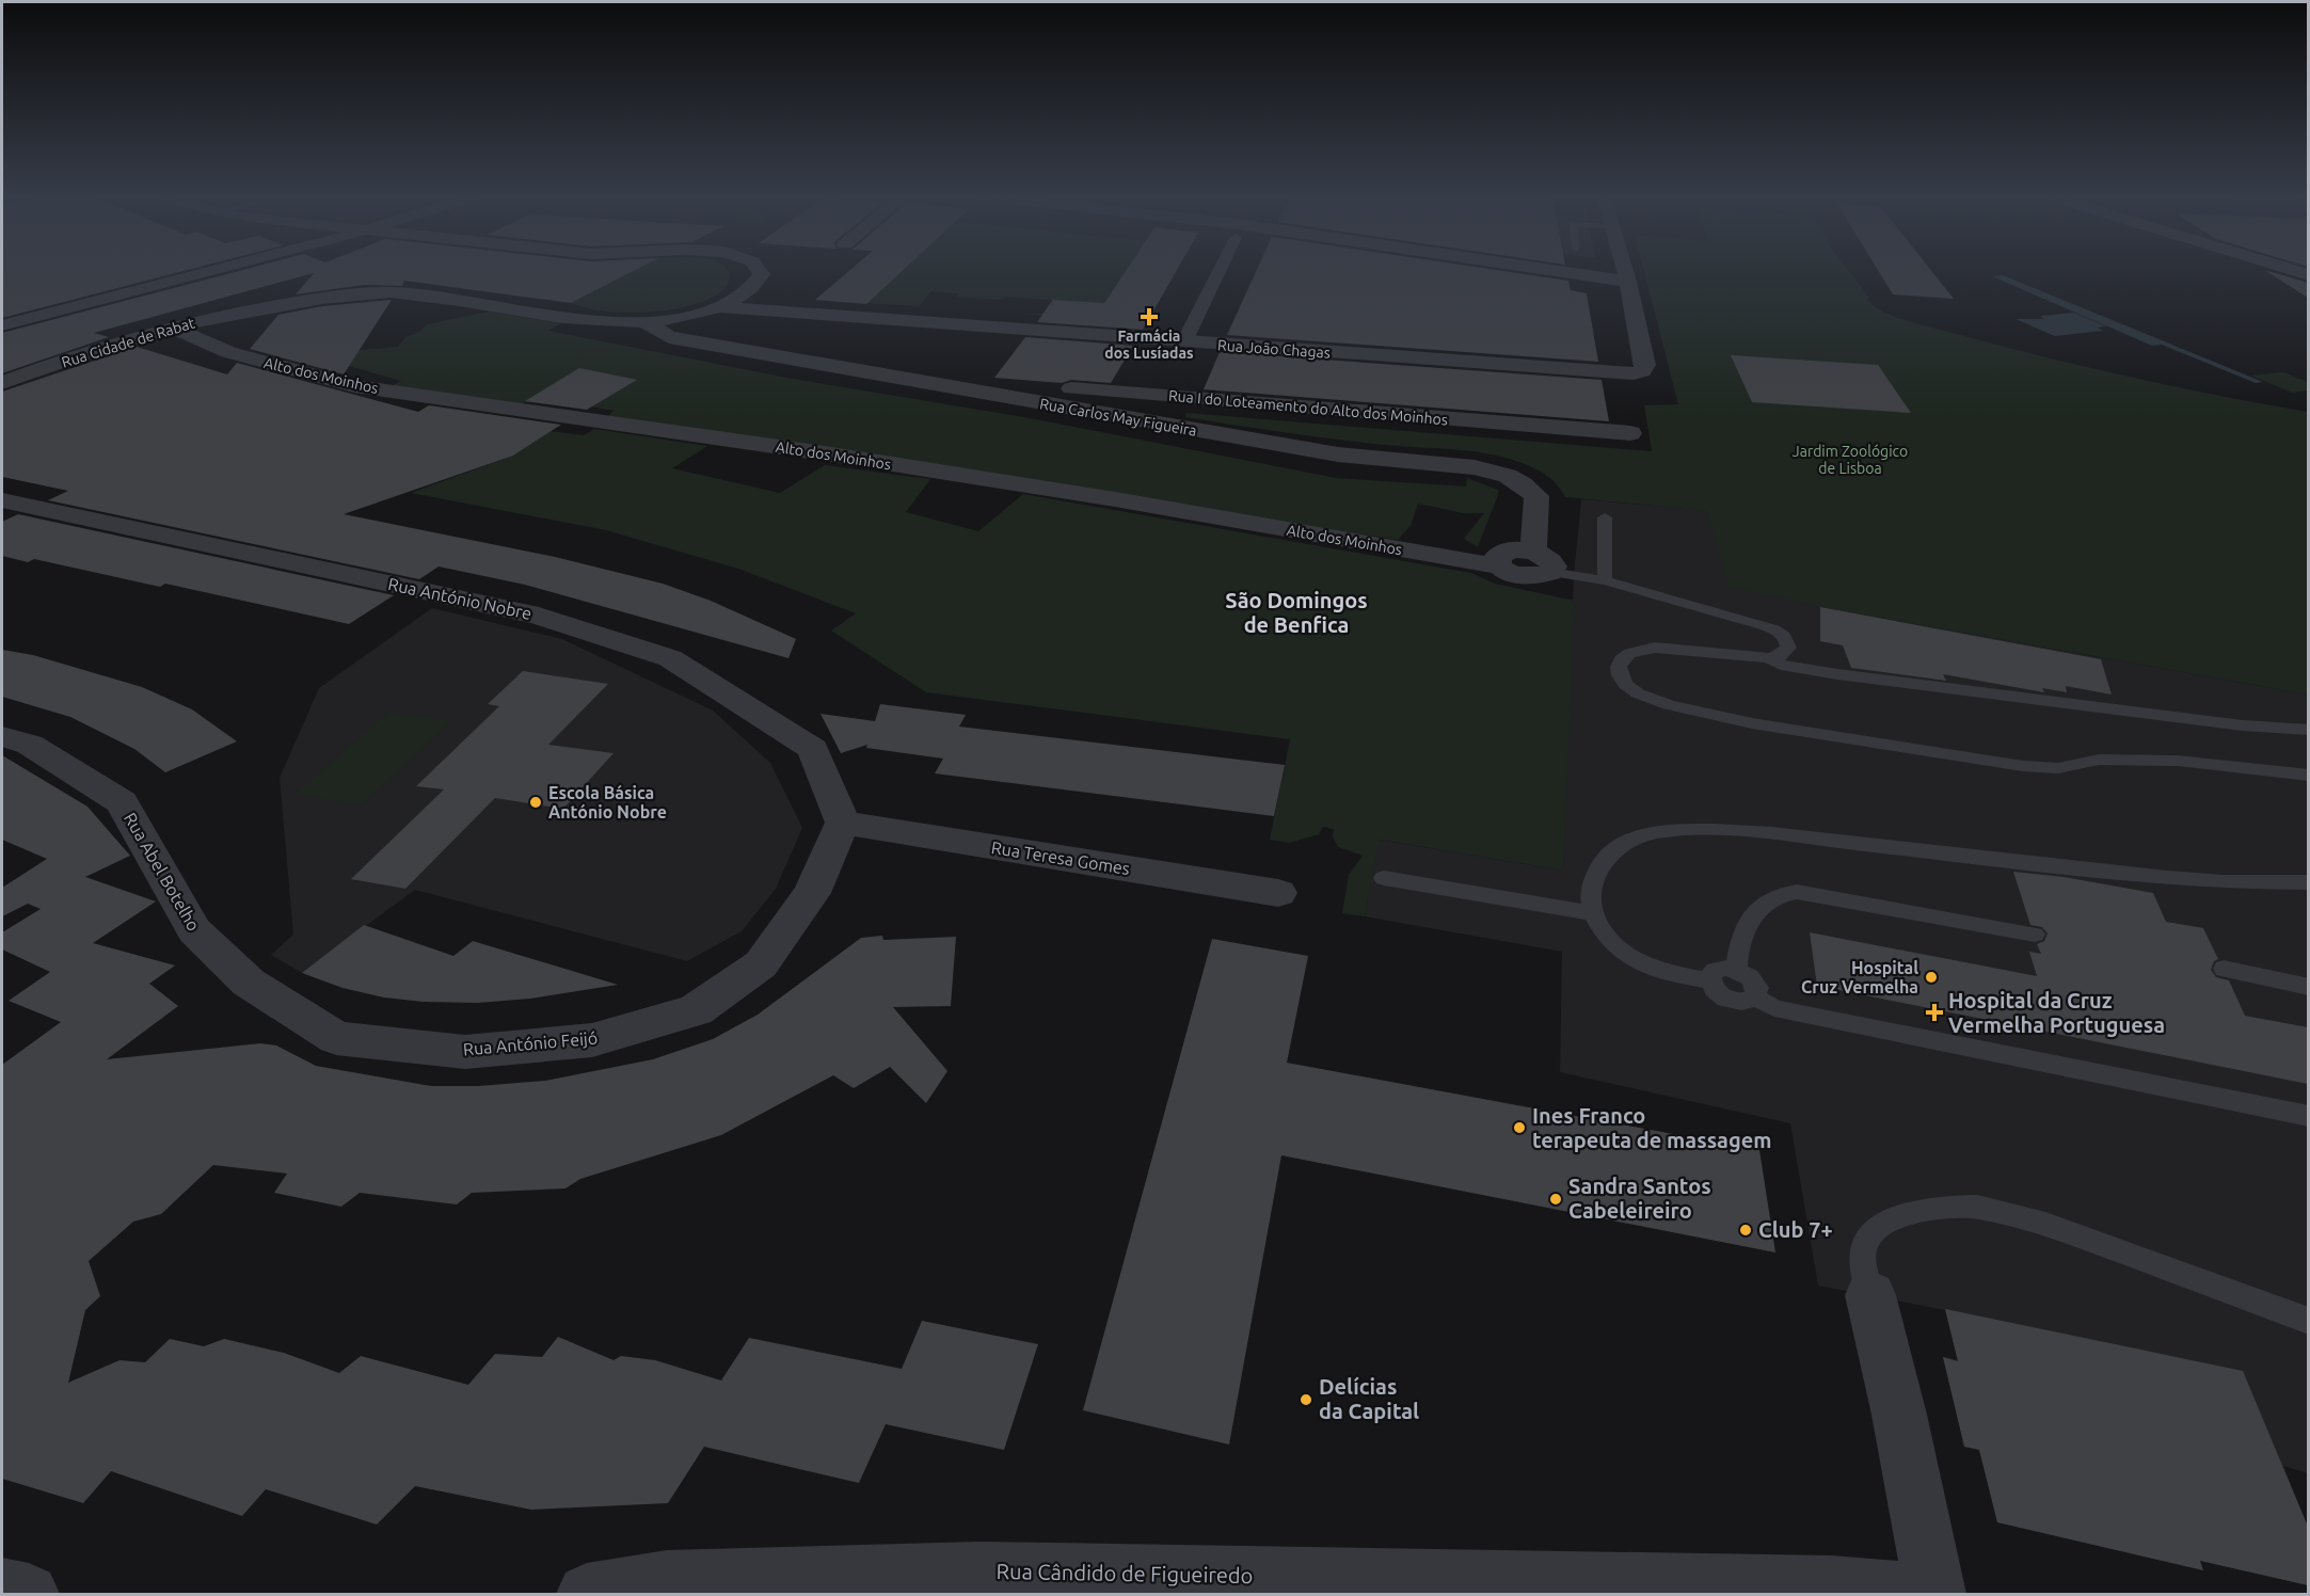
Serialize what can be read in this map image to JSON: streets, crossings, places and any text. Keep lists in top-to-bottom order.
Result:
{
  "streets": {
    "street": [
      "Rua Cidade de Rabat",
      "Rua João Chagas",
      "Alto dos Moinhos",
      "Rua I do Loteamento do Alto dos Moinhos",
      "Rua Carlos May Figueira",
      "Rua António Nobre",
      "Rua Teresa Gomes",
      "Rua Abel Botelho",
      "Rua António Feijó",
      "Rua Cândido de Figueiredo"
    ]
  },
  "crossings": [
    ["Rua Cidade de Rabat", "Rua João Chagas"],
    ["Rua Cidade de Rabat", "Alto dos Moinhos"],
    ["Rua Cidade de Rabat", "Rua Carlos May Figueira"],
    ["Alto dos Moinhos", "Rua Carlos May Figueira"],
    ["Rua I do Loteamento do Alto dos Moinhos", "Rua Carlos May Figueira"],
    ["Rua António Nobre", "Rua Teresa Gomes"],
    ["Rua António Nobre", "Rua António Feijó"],
    ["Rua Teresa Gomes", "Rua António Feijó"],
    ["Rua Abel Botelho", "Rua António Feijó"]
  ],
  "districts": ["São Domingos de Benfica"],
  "parks": ["Jardim Zoológico de Lisboa"],
  "places": {
    "health": ["Farmácia dos Lusíadas", "Hospital da Cruz Vermelha Portuguesa"],
    "other": [
      "Escola Básica António Nobre",
      "Hospital Cruz Vermelha",
      "Ines Franco terapeuta de massagem",
      "Sandra Santos Cabeleireiro",
      "Club 7+",
      "Delícias da Capital"
    ]
  }
}
